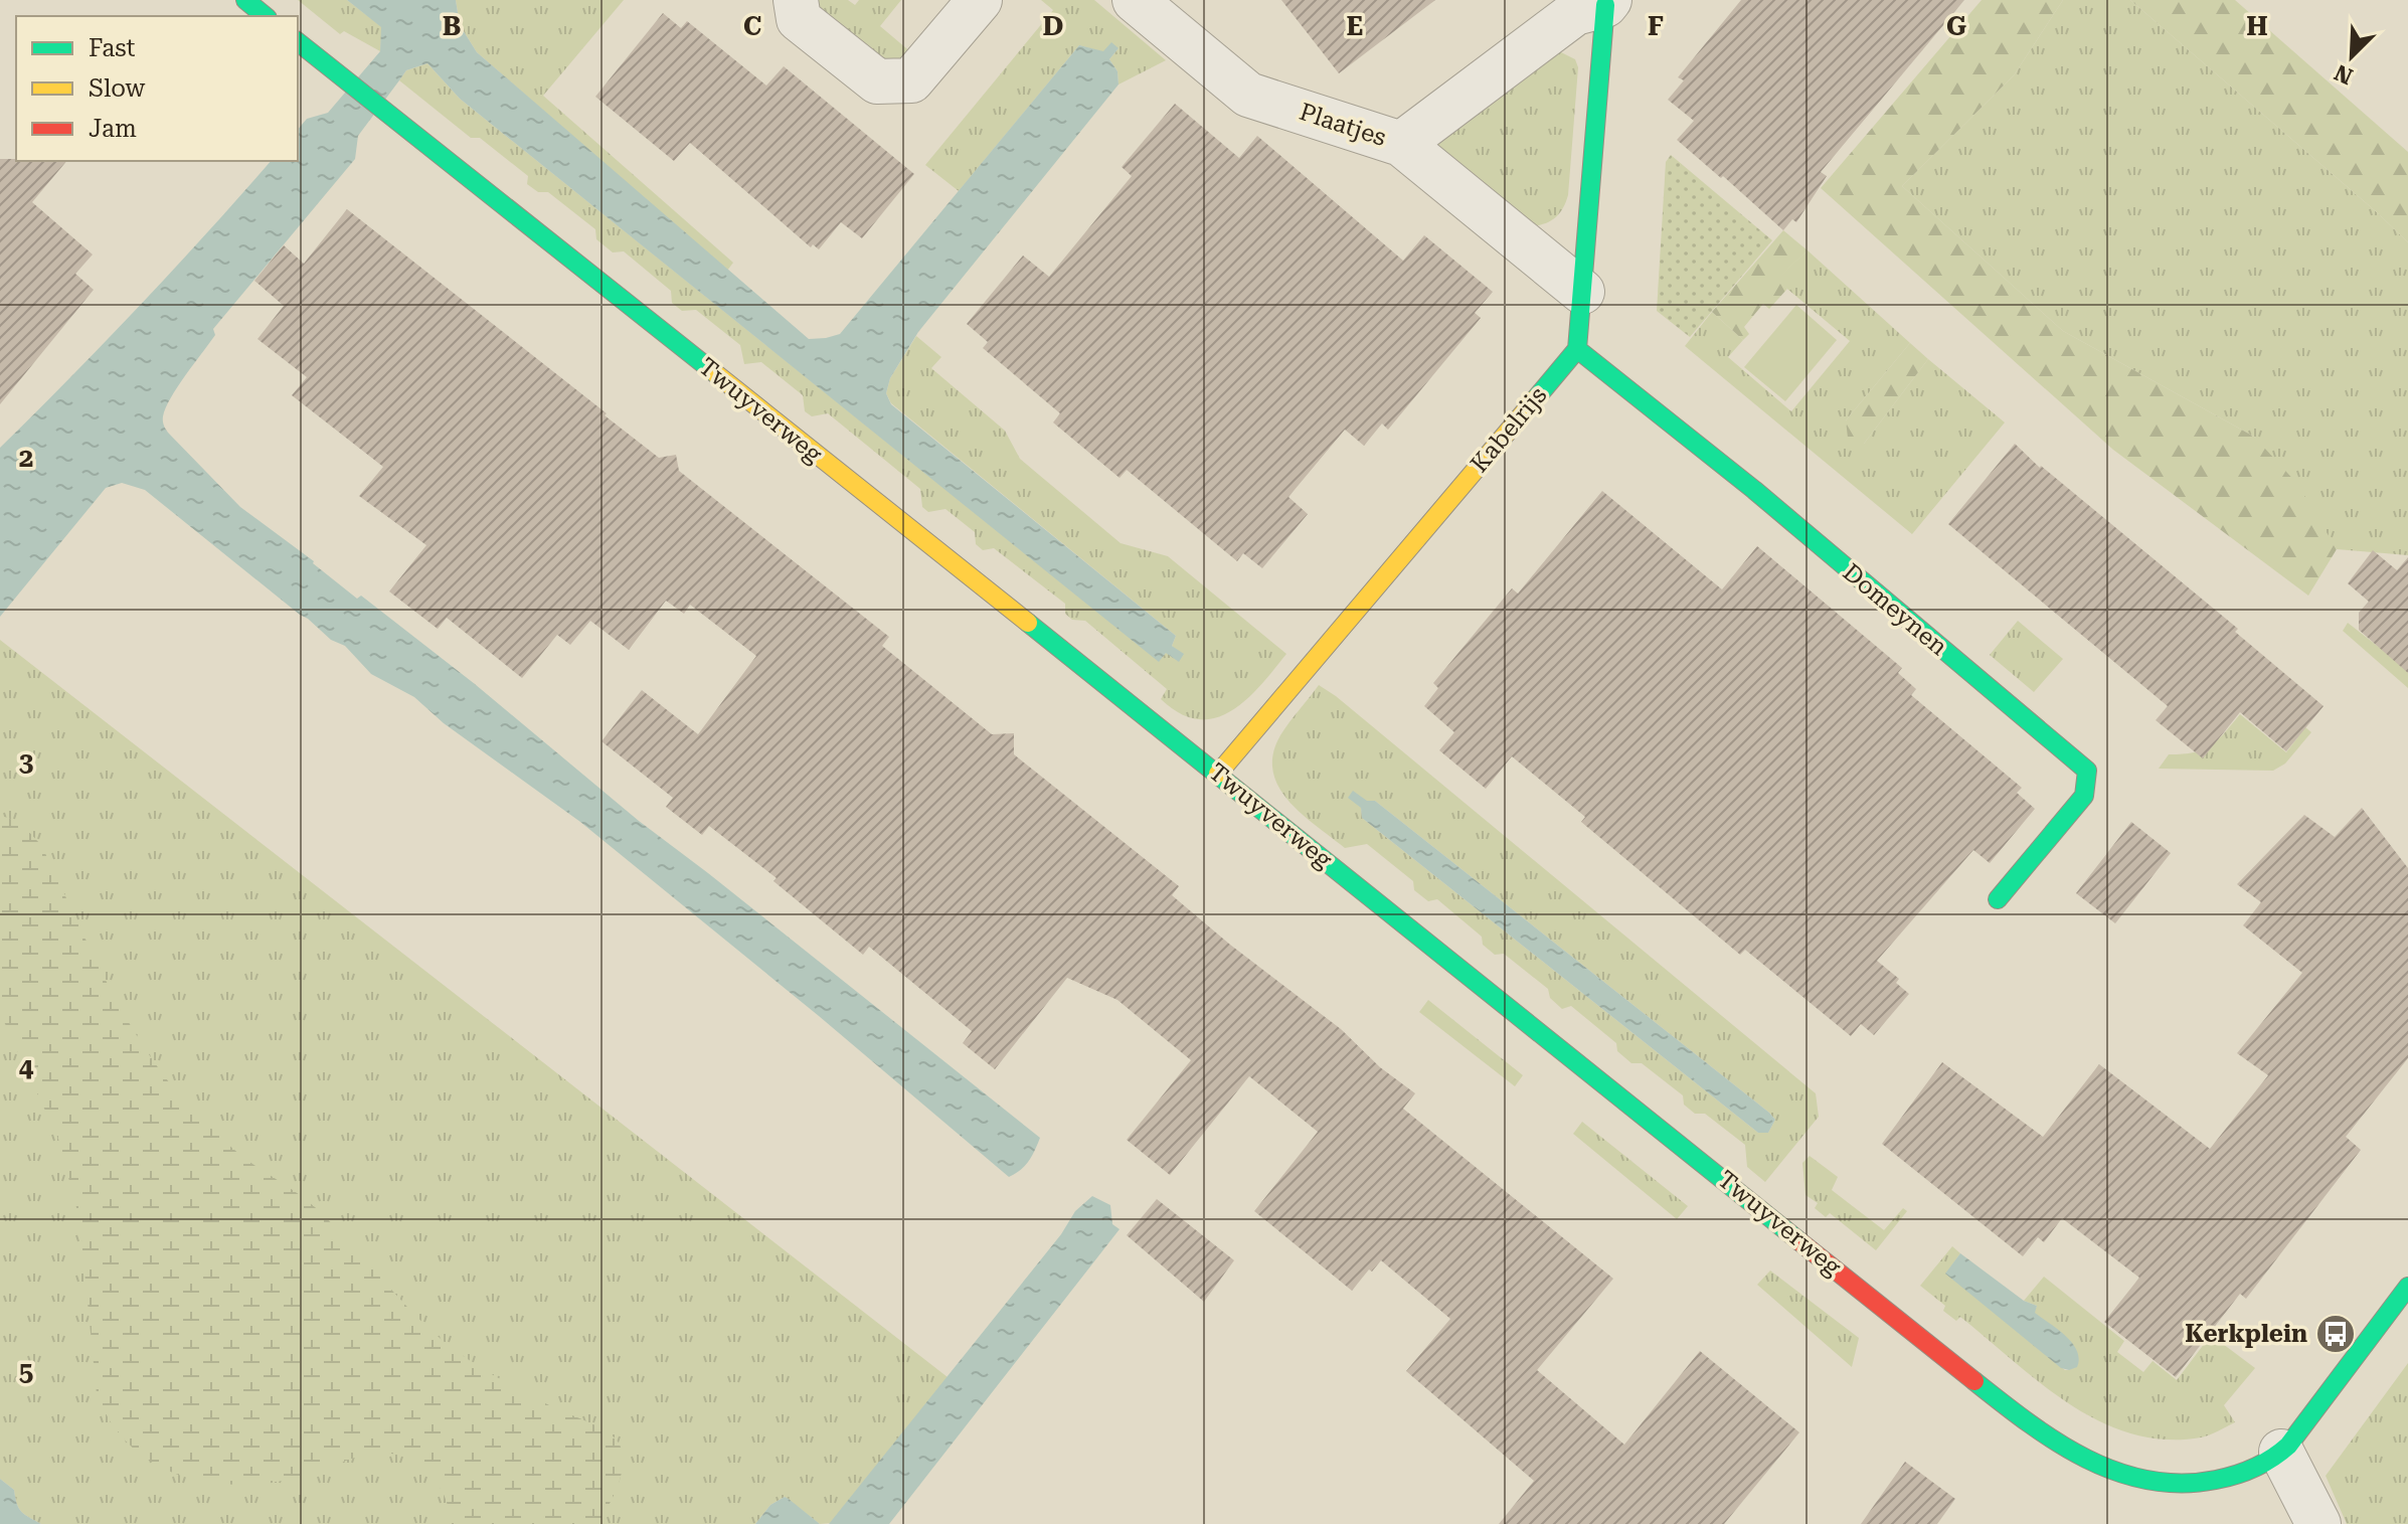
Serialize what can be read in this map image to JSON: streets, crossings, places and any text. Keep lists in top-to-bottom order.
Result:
{
  "streets": {
    "street": [
      "Plaatjes",
      "Twuyverweg",
      "Kabelrijs",
      "Domeynen"
    ]
  },
  "crossings": [
    ["Twuyverweg", "Kabelrijs"],
    ["Kabelrijs", "Domeynen"]
  ],
  "places": {
    "bus stop": ["Kerkplein"]
  },
  "legend": ["Fast", "Slow", "Jam"],
  "north": "bottom left",
  "grid": {
    "columns": [
      "B",
      "C",
      "D",
      "E",
      "F",
      "G",
      "H"
    ],
    "rows": [
      "2",
      "3",
      "4",
      "5"
    ]
  }
}
